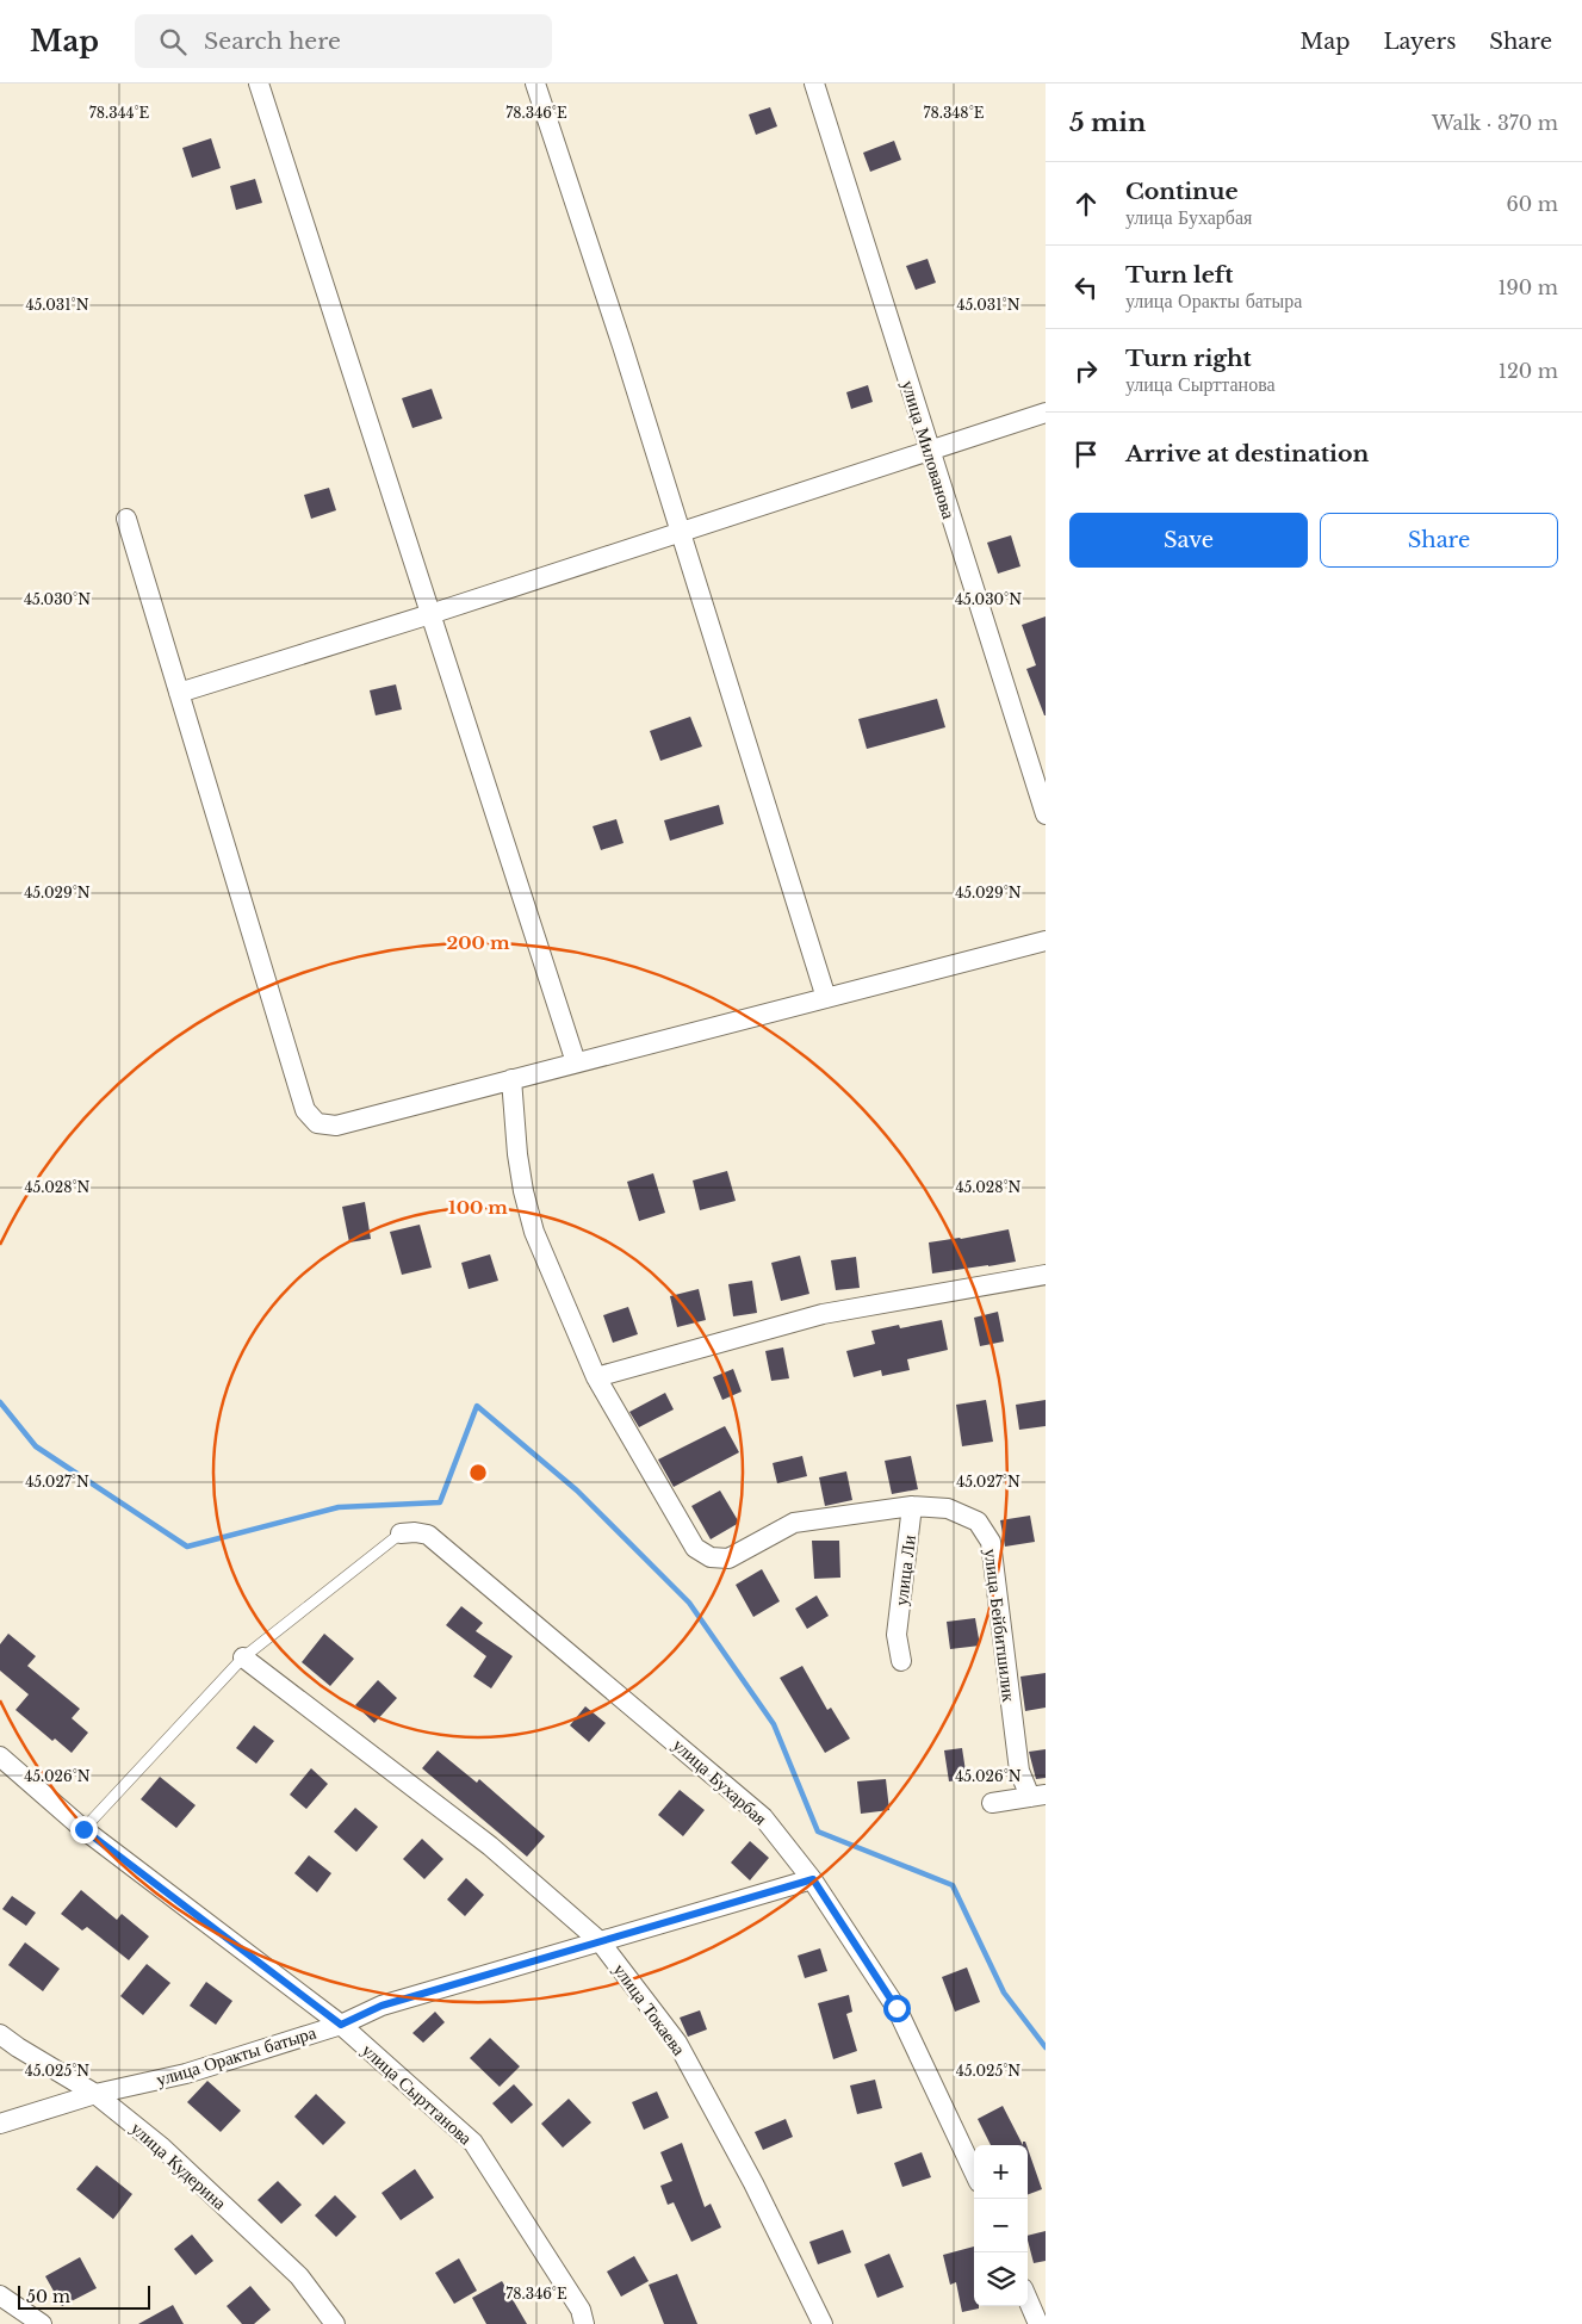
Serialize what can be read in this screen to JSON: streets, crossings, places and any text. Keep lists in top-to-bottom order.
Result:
{
  "streets": {
    "street": [
      "улица Милованова",
      "улица Ли",
      "улица Бейбитшилик",
      "улица Бухарбая",
      "улица Токаева",
      "улица Оракты батыра",
      "улица Сырттанова",
      "улица Кудерина"
    ]
  },
  "crossings": [
    ["улица Ли", "улица Бейбитшилик"],
    ["улица Бухарбая", "улица Оракты батыра"],
    ["улица Токаева", "улица Оракты батыра"],
    ["улица Оракты батыра", "улица Сырттанова"],
    ["улица Оракты батыра", "улица Кудерина"]
  ],
  "scale_bar": "50 m",
  "page": {
    "header": "Map",
    "search": "Search here",
    "nav": ["Map", "Layers", "Share"],
    "heading": ["5 min", "Walk · 370 m"],
    "list": [
      ["Continue", "улица Бухарбая", "60 m"],
      ["Turn left", "улица Оракты батыра", "190 m"],
      ["Turn right", "улица Сырттанова", "120 m"],
      "Arrive at destination"
    ],
    "buttons": ["Save", "Share"],
    "map_buttons": ["+", "−"],
    "scale": "50 m"
  },
  "coordinates": [
    "78.344°E",
    "78.346°E",
    "78.348°E",
    "45.031°N",
    "45.030°N",
    "45.029°N",
    "45.028°N",
    "45.027°N",
    "45.026°N",
    "45.025°N"
  ],
  "rings": ["200 m", "100 m"]
}
